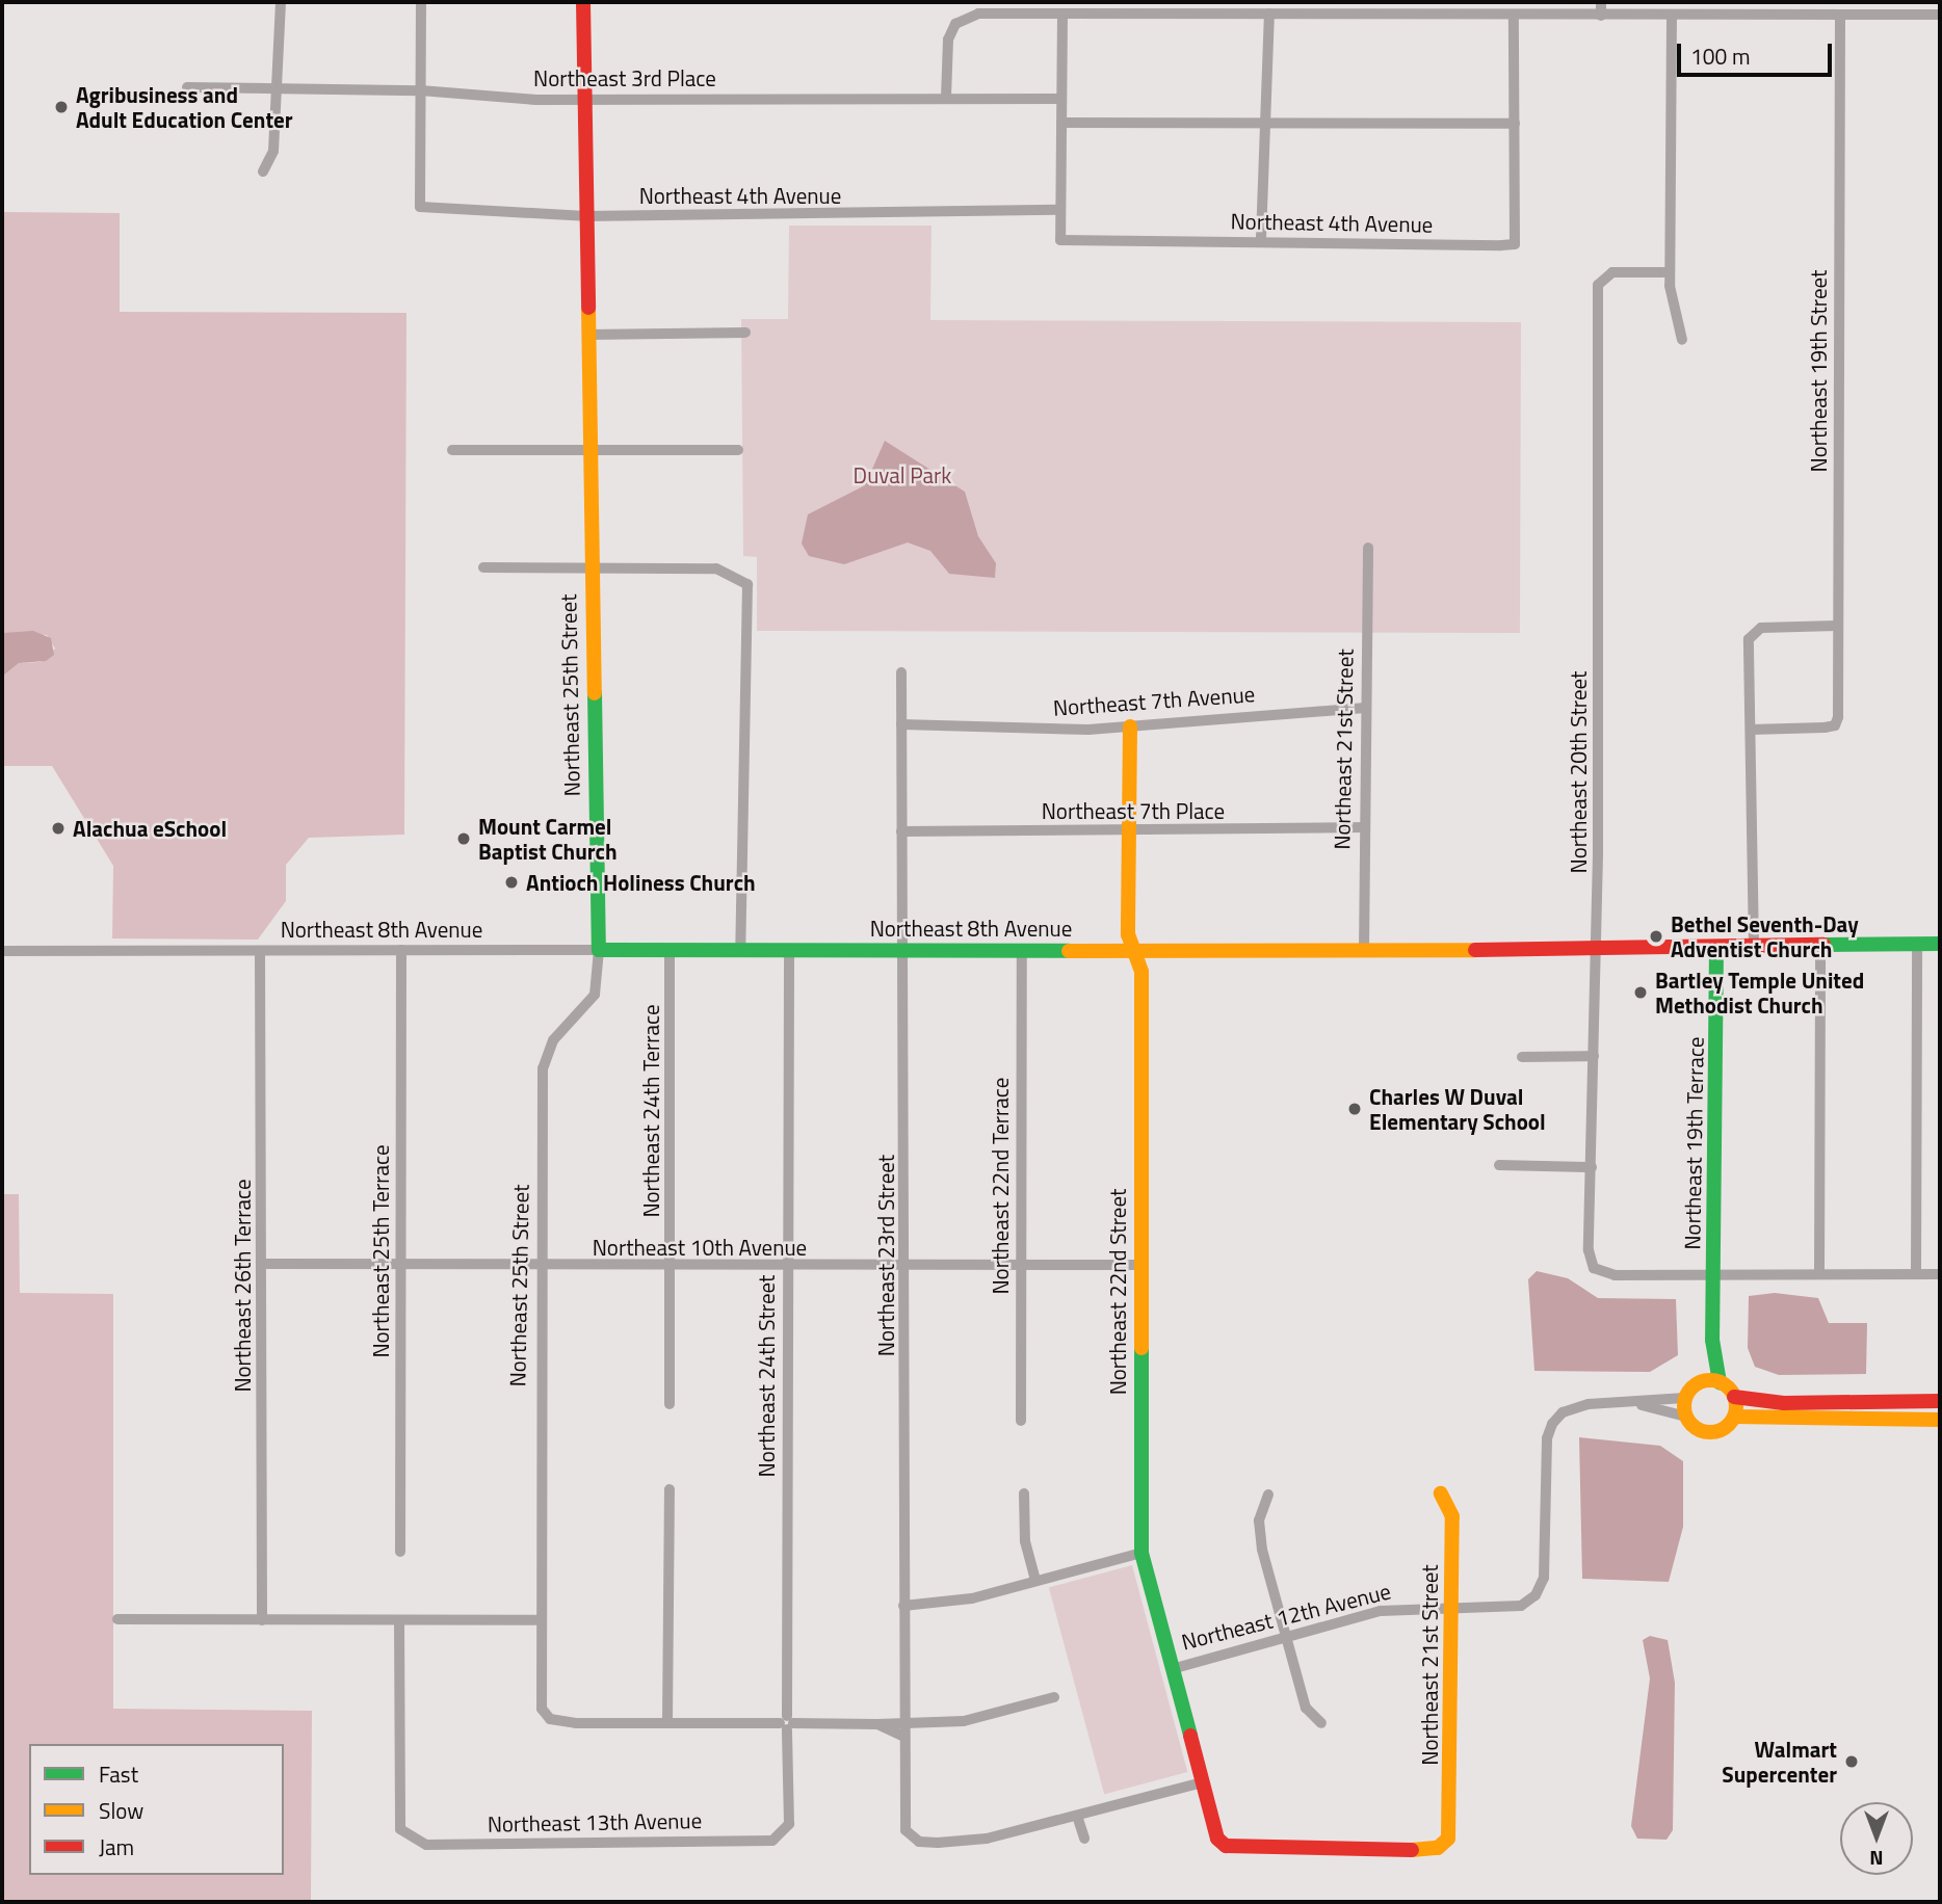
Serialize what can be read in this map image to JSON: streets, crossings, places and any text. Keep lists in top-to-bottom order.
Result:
{
  "streets": {
    "street": [
      "Northeast 3rd Place",
      "Northeast 4th Avenue",
      "Northeast 19th Street",
      "Northeast 25th Street",
      "Northeast 7th Avenue",
      "Northeast 21st Street",
      "Northeast 20th Street",
      "Northeast 7th Place",
      "Northeast 8th Avenue",
      "Northeast 24th Terrace",
      "Northeast 19th Terrace",
      "Northeast 22nd Terrace",
      "Northeast 10th Avenue",
      "Northeast 25th Terrace",
      "Northeast 23rd Street",
      "Northeast 26th Terrace",
      "Northeast 22nd Street",
      "Northeast 24th Street",
      "Northeast 12th Avenue",
      "Northeast 13th Avenue"
    ]
  },
  "crossings": [
    ["Northeast 3rd Place", "Northeast 4th Avenue"],
    ["Northeast 3rd Place", "Northeast 25th Street"],
    ["Northeast 4th Avenue", "Northeast 25th Street"],
    ["Northeast 25th Street", "Northeast 8th Avenue"],
    ["Northeast 25th Street", "Northeast 10th Avenue"],
    ["Northeast 7th Avenue", "Northeast 21st Street"],
    ["Northeast 7th Avenue", "Northeast 23rd Street"],
    ["Northeast 7th Avenue", "Northeast 22nd Street"],
    ["Northeast 21st Street", "Northeast 7th Place"],
    ["Northeast 21st Street", "Northeast 8th Avenue"],
    ["Northeast 21st Street", "Northeast 22nd Street"],
    ["Northeast 21st Street", "Northeast 12th Avenue"],
    ["Northeast 20th Street", "Northeast 8th Avenue"],
    ["Northeast 20th Street", "Northeast 19th Terrace"],
    ["Northeast 7th Place", "Northeast 23rd Street"],
    ["Northeast 7th Place", "Northeast 22nd Street"],
    ["Northeast 8th Avenue", "Northeast 24th Terrace"],
    ["Northeast 8th Avenue", "Northeast 19th Terrace"],
    ["Northeast 8th Avenue", "Northeast 22nd Terrace"],
    ["Northeast 8th Avenue", "Northeast 25th Terrace"],
    ["Northeast 8th Avenue", "Northeast 23rd Street"],
    ["Northeast 8th Avenue", "Northeast 26th Terrace"],
    ["Northeast 8th Avenue", "Northeast 22nd Street"],
    ["Northeast 8th Avenue", "Northeast 24th Street"],
    ["Northeast 24th Terrace", "Northeast 10th Avenue"],
    ["Northeast 22nd Terrace", "Northeast 10th Avenue"],
    ["Northeast 10th Avenue", "Northeast 25th Terrace"],
    ["Northeast 10th Avenue", "Northeast 23rd Street"],
    ["Northeast 10th Avenue", "Northeast 26th Terrace"],
    ["Northeast 10th Avenue", "Northeast 22nd Street"],
    ["Northeast 10th Avenue", "Northeast 24th Street"],
    ["Northeast 22nd Street", "Northeast 12th Avenue"],
    ["Northeast 24th Street", "Northeast 13th Avenue"]
  ],
  "parks": ["Duval Park"],
  "places": [
    "Agribusiness and Adult Education Center",
    "Alachua eSchool",
    "Mount Carmel Baptist Church",
    "Antioch Holiness Church",
    "Bethel Seventh-Day Adventist Church",
    "Bartley Temple United Methodist Church",
    "Charles W Duval Elementary School",
    "Walmart Supercenter"
  ],
  "legend": ["Fast", "Slow", "Jam"],
  "scale_bar": "100 m",
  "north": "bottom"
}
